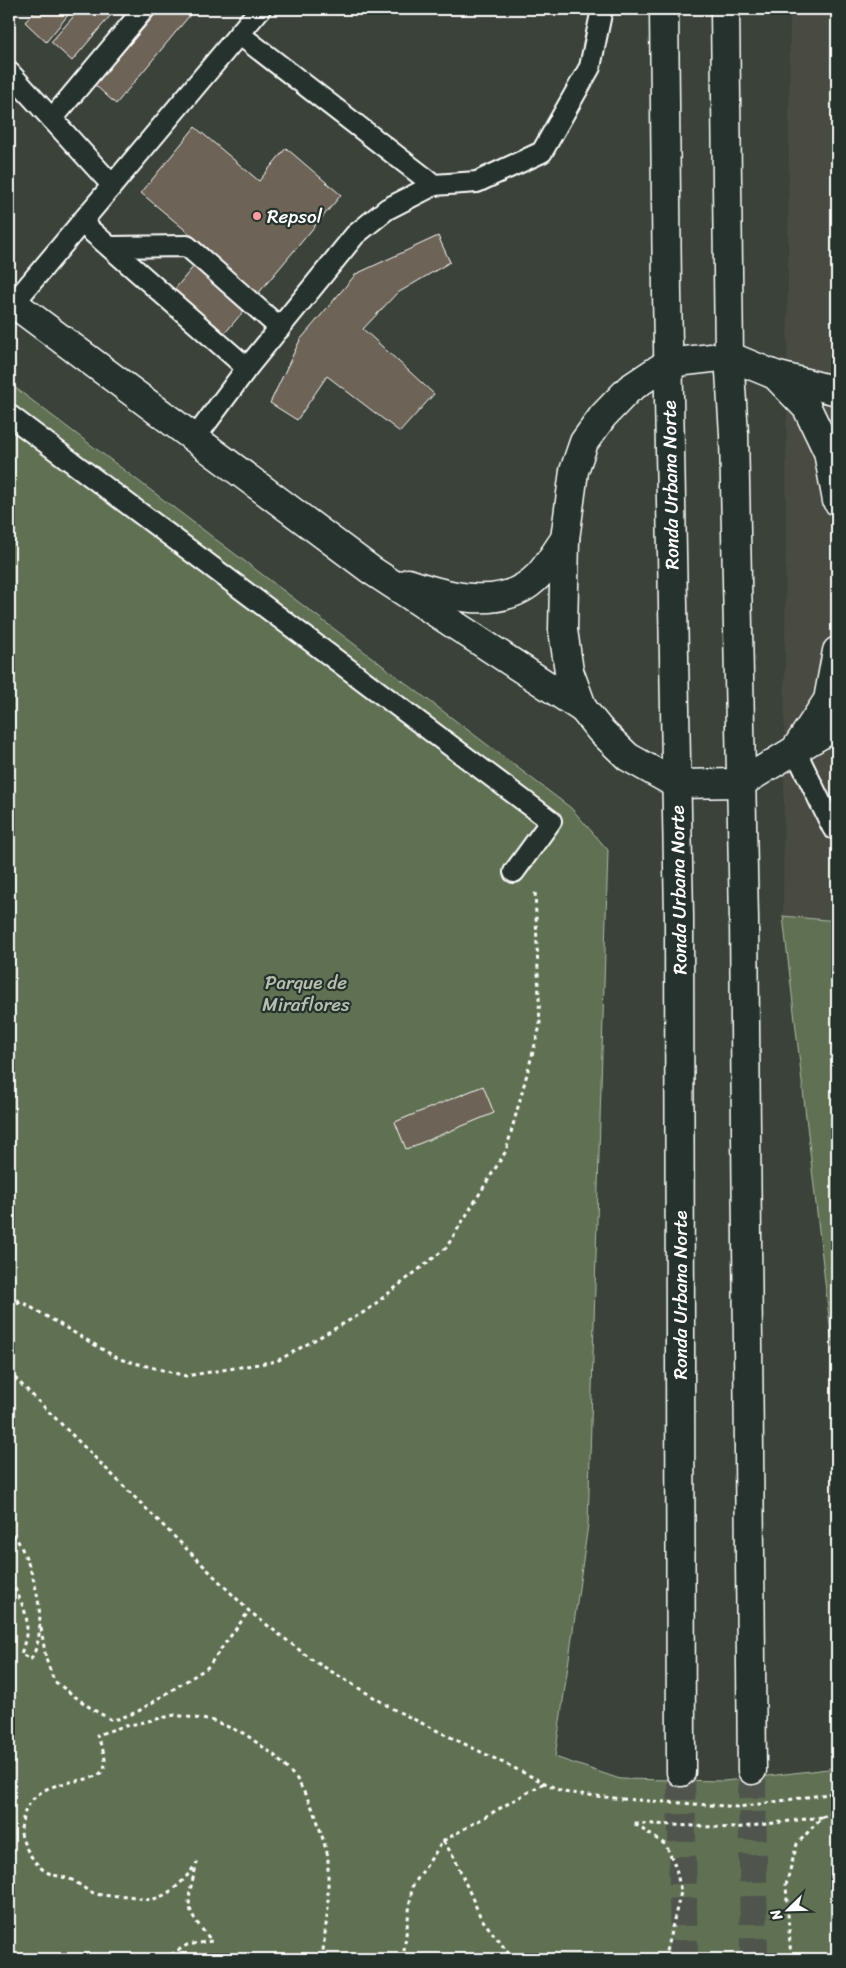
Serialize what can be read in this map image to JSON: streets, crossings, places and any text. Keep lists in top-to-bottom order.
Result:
{
  "streets": {
    "main road": ["Ronda Urbana Norte"]
  },
  "parks": ["Parque de Miraflores"],
  "places": ["Repsol"],
  "north": "bottom left"
}
